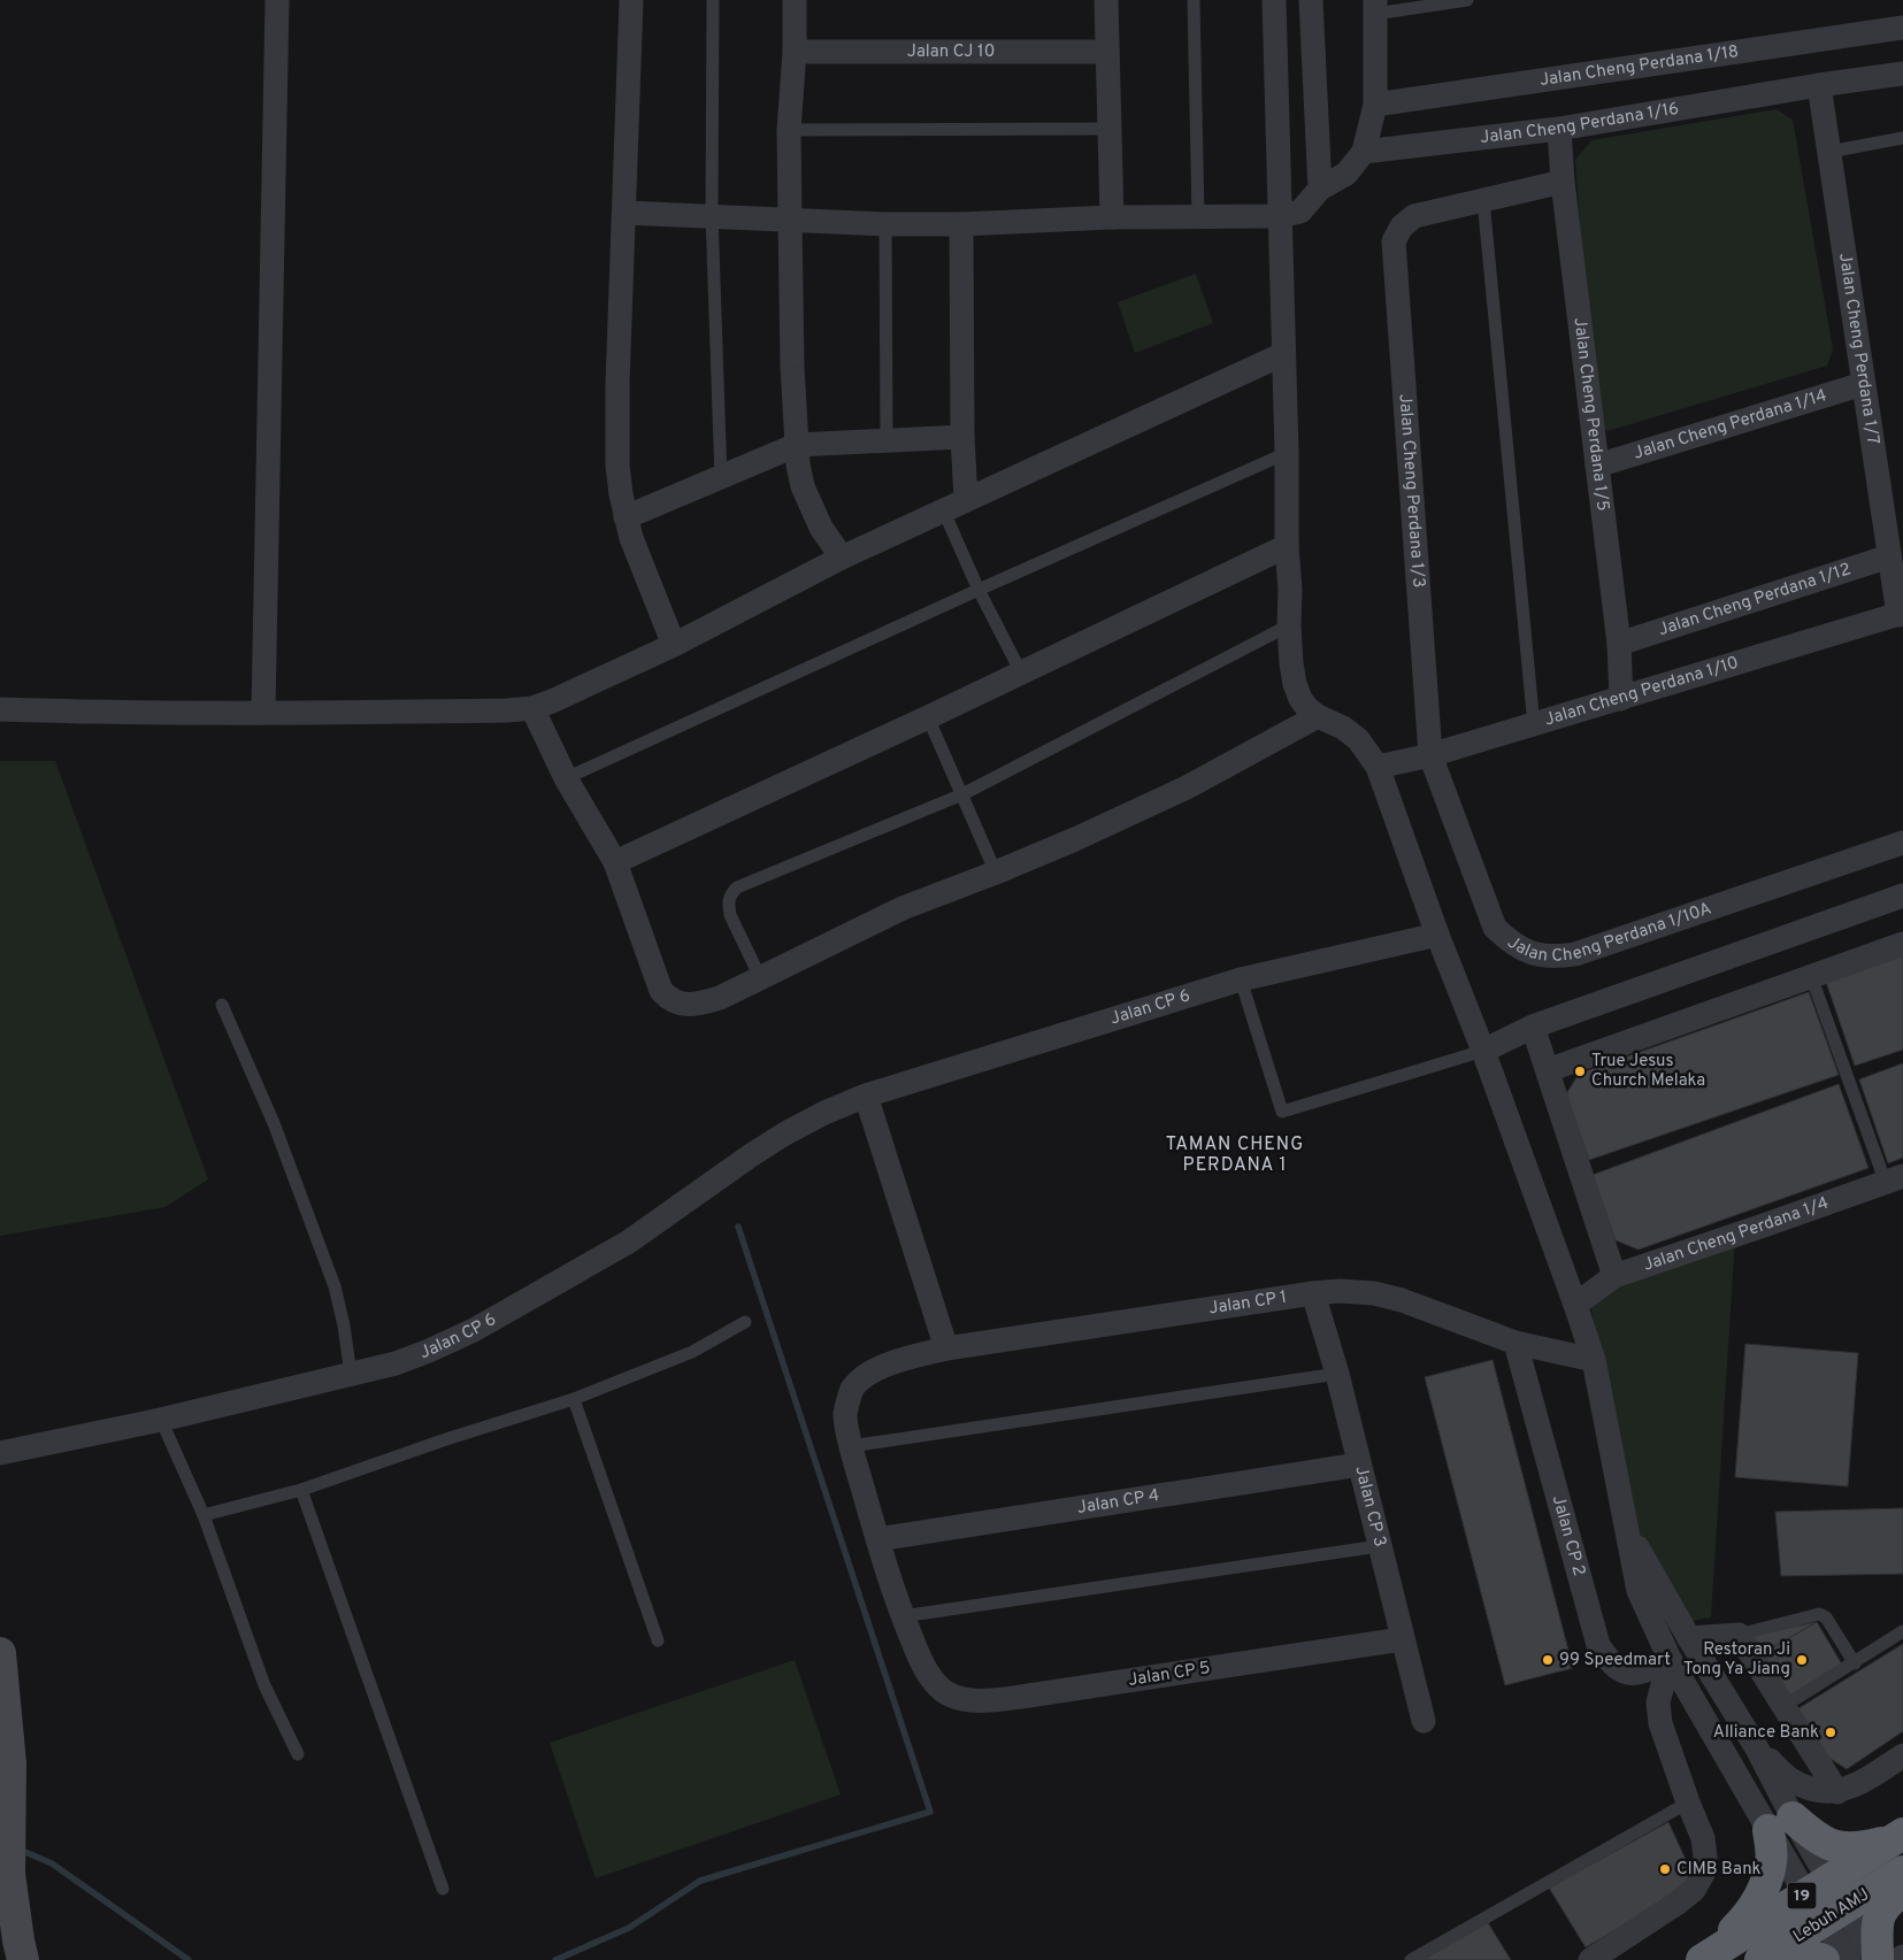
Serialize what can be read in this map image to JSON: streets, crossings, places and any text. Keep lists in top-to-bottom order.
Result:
{
  "streets": {
    "highway": ["19", "Lebuh AMJ"],
    "street": [
      "Jalan CJ 10",
      "Jalan Cheng Perdana 1/18",
      "Jalan Cheng Perdana 1/16",
      "Jalan Cheng Perdana 1/7",
      "Jalan Cheng Perdana 1/5",
      "Jalan Cheng Perdana 1/14",
      "Jalan Cheng Perdana 1/3",
      "Jalan Cheng Perdana 1/12",
      "Jalan Cheng Perdana 1/10",
      "Jalan Cheng Perdana 1/10A",
      "Jalan CP 6",
      "Jalan Cheng Perdana 1/4",
      "Jalan CP 1",
      "Jalan CP 4",
      "Jalan CP 3",
      "Jalan CP 2",
      "Jalan CP 5"
    ]
  },
  "crossings": [
    ["Jalan Cheng Perdana 1/16", "Jalan Cheng Perdana 1/7"],
    ["Jalan Cheng Perdana 1/16", "Jalan Cheng Perdana 1/5"],
    ["Jalan Cheng Perdana 1/7", "Jalan Cheng Perdana 1/14"],
    ["Jalan Cheng Perdana 1/7", "Jalan Cheng Perdana 1/12"],
    ["Jalan Cheng Perdana 1/7", "Jalan Cheng Perdana 1/10"],
    ["Jalan Cheng Perdana 1/5", "Jalan Cheng Perdana 1/14"],
    ["Jalan Cheng Perdana 1/5", "Jalan Cheng Perdana 1/12"],
    ["Jalan Cheng Perdana 1/5", "Jalan Cheng Perdana 1/10"],
    ["Jalan Cheng Perdana 1/3", "Jalan Cheng Perdana 1/10"],
    ["Jalan Cheng Perdana 1/3", "Jalan Cheng Perdana 1/10A"],
    ["Jalan Cheng Perdana 1/10", "Jalan Cheng Perdana 1/10A"],
    ["Jalan CP 1", "Jalan CP 4"],
    ["Jalan CP 1", "Jalan CP 3"],
    ["Jalan CP 1", "Jalan CP 2"],
    ["Jalan CP 1", "Jalan CP 5"],
    ["Jalan CP 4", "Jalan CP 3"],
    ["Jalan CP 3", "Jalan CP 5"]
  ],
  "districts": ["TAMAN CHENG PERDANA 1"],
  "places": [
    "True Jesus Church Melaka",
    "99 Speedmart",
    "Restoran Ji Tong Ya Jiang",
    "Alliance Bank",
    "CIMB Bank"
  ]
}
